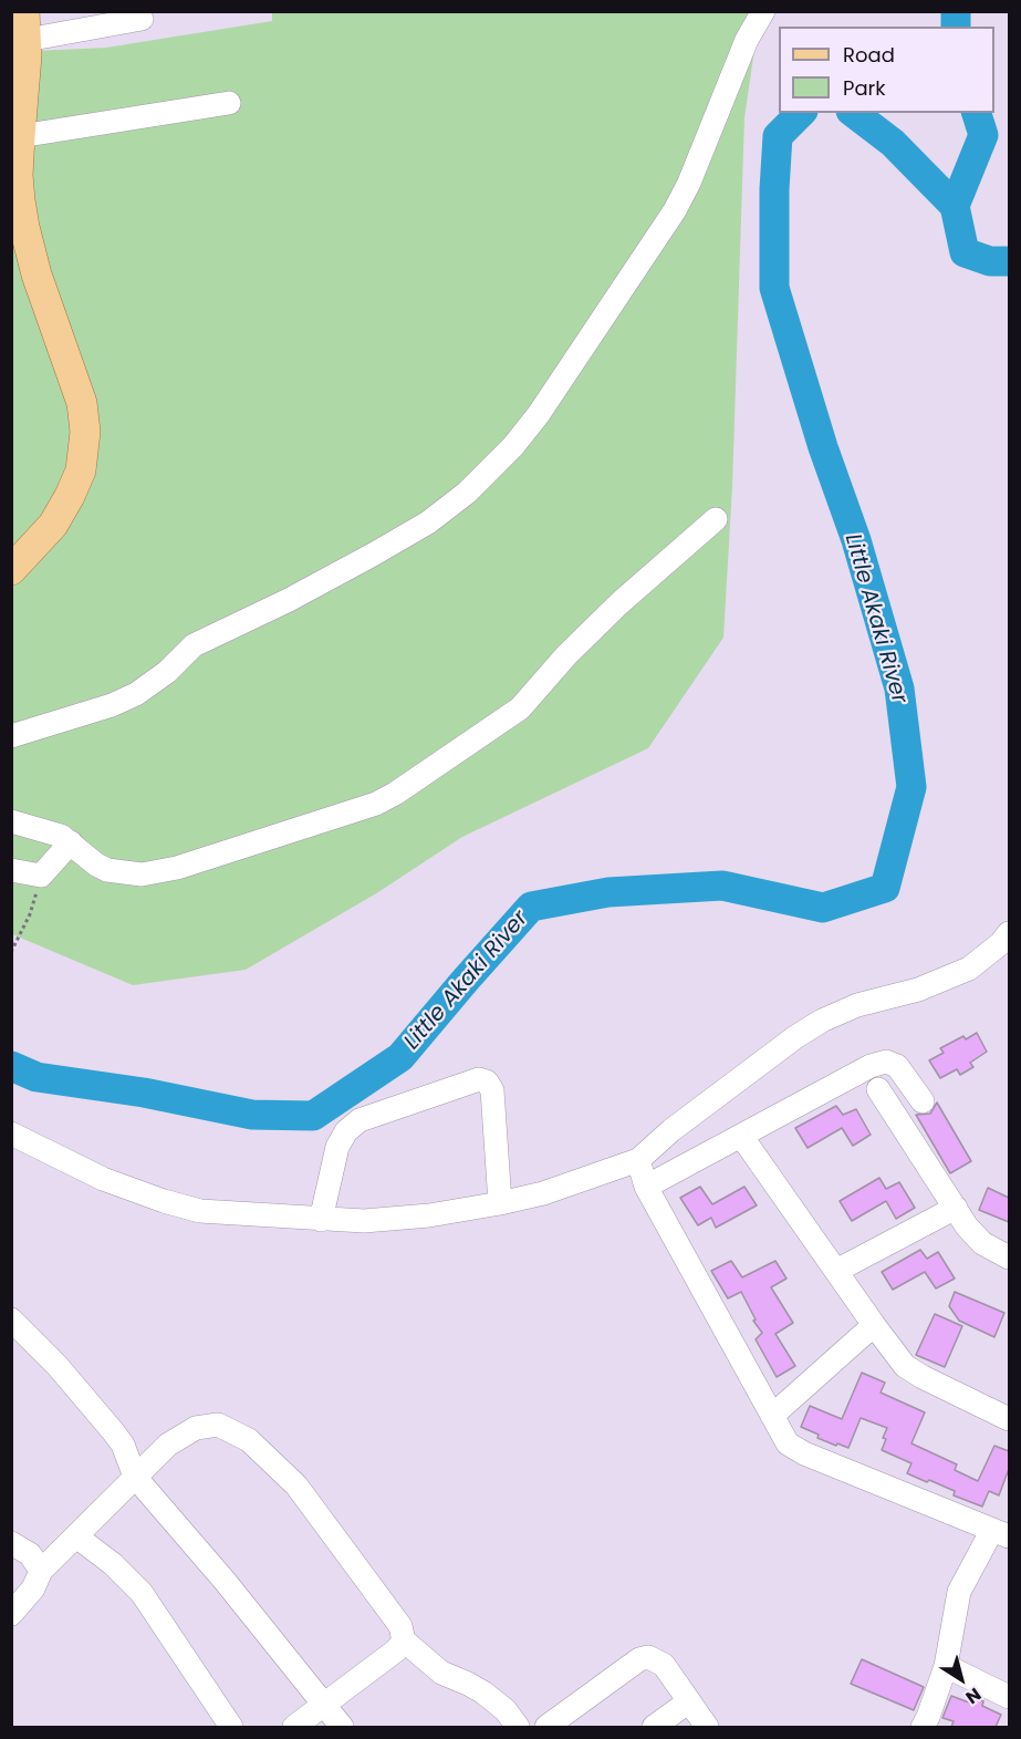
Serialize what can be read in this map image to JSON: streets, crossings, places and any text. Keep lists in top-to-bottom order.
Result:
{
  "water": ["Little Akaki River"],
  "legend": ["Road", "Park"],
  "north": "bottom right"
}
